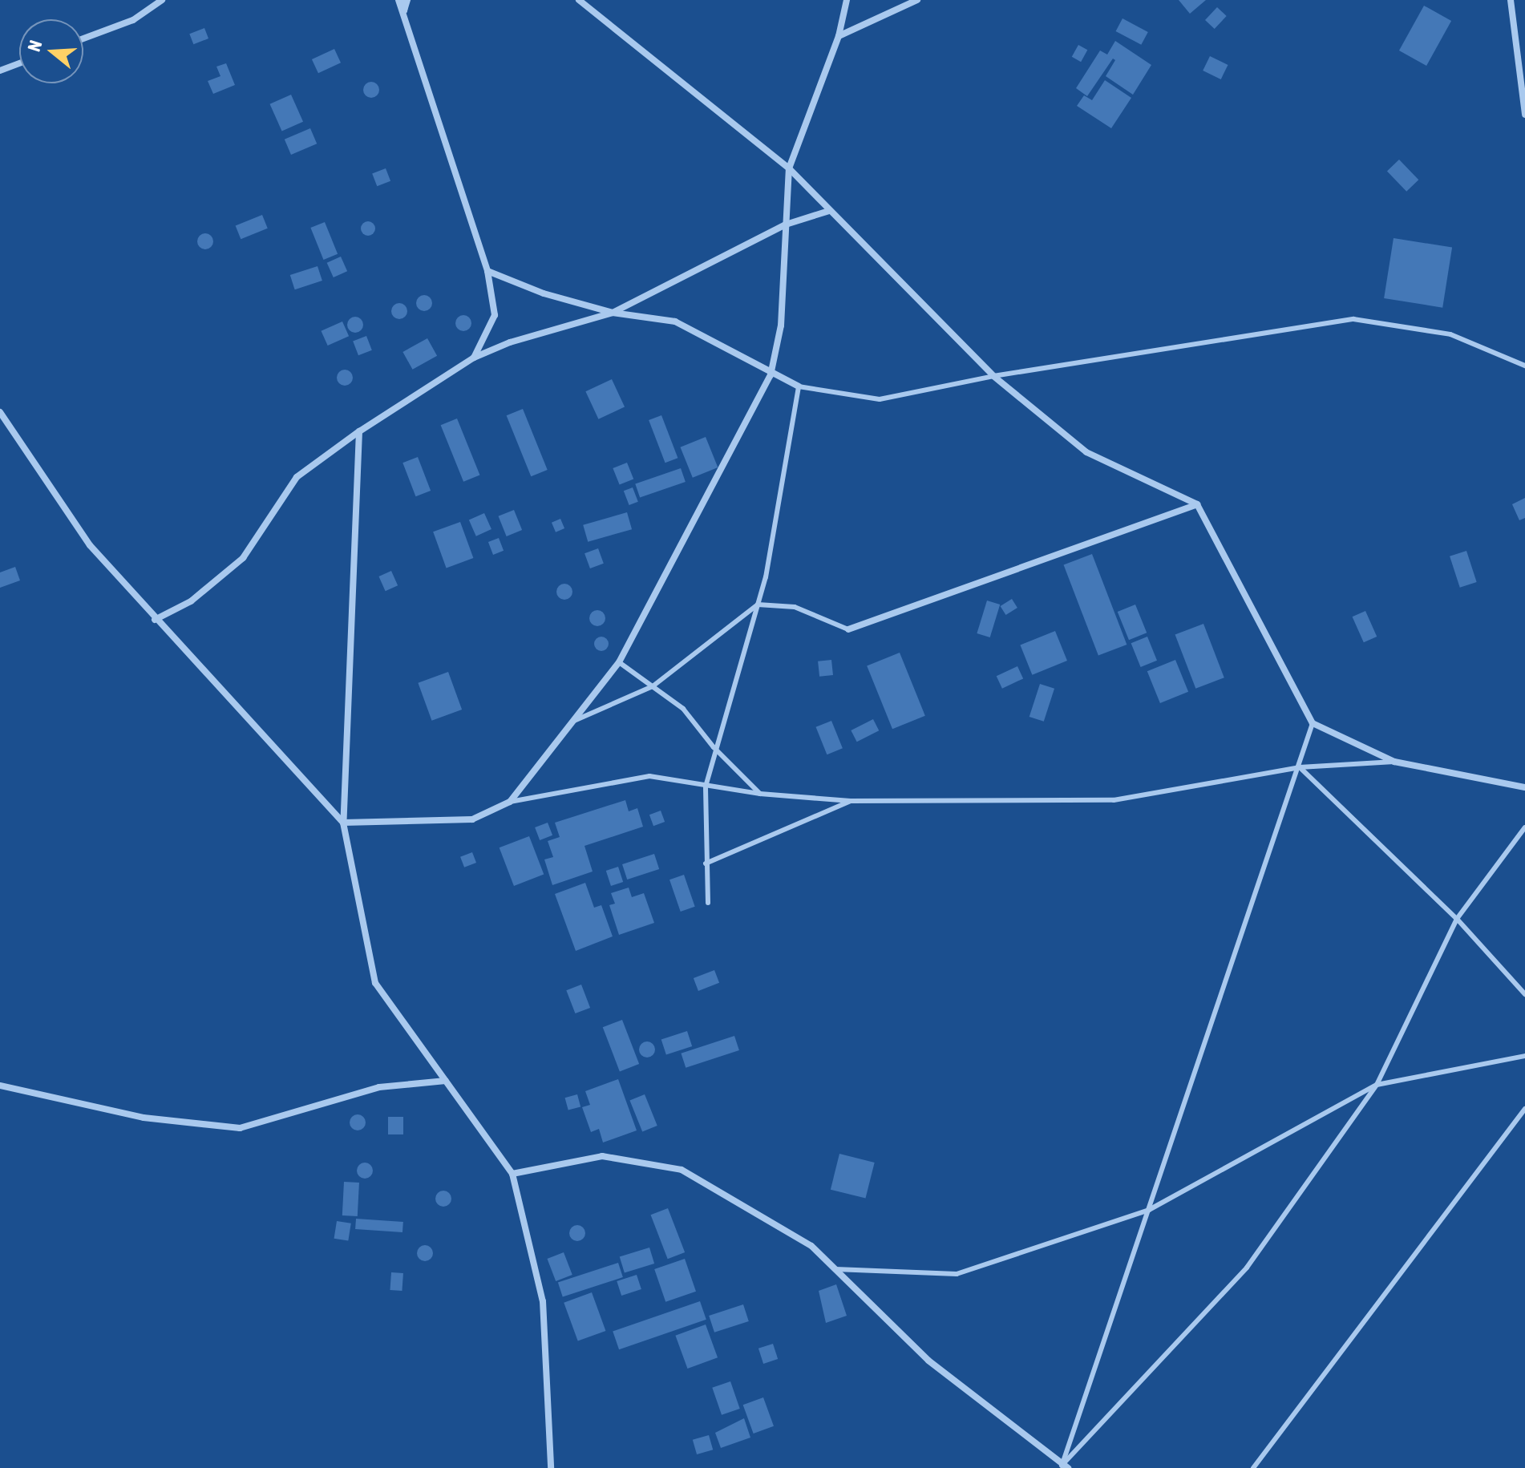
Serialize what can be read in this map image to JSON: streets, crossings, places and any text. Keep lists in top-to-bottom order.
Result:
{
  "north": "left"
}
